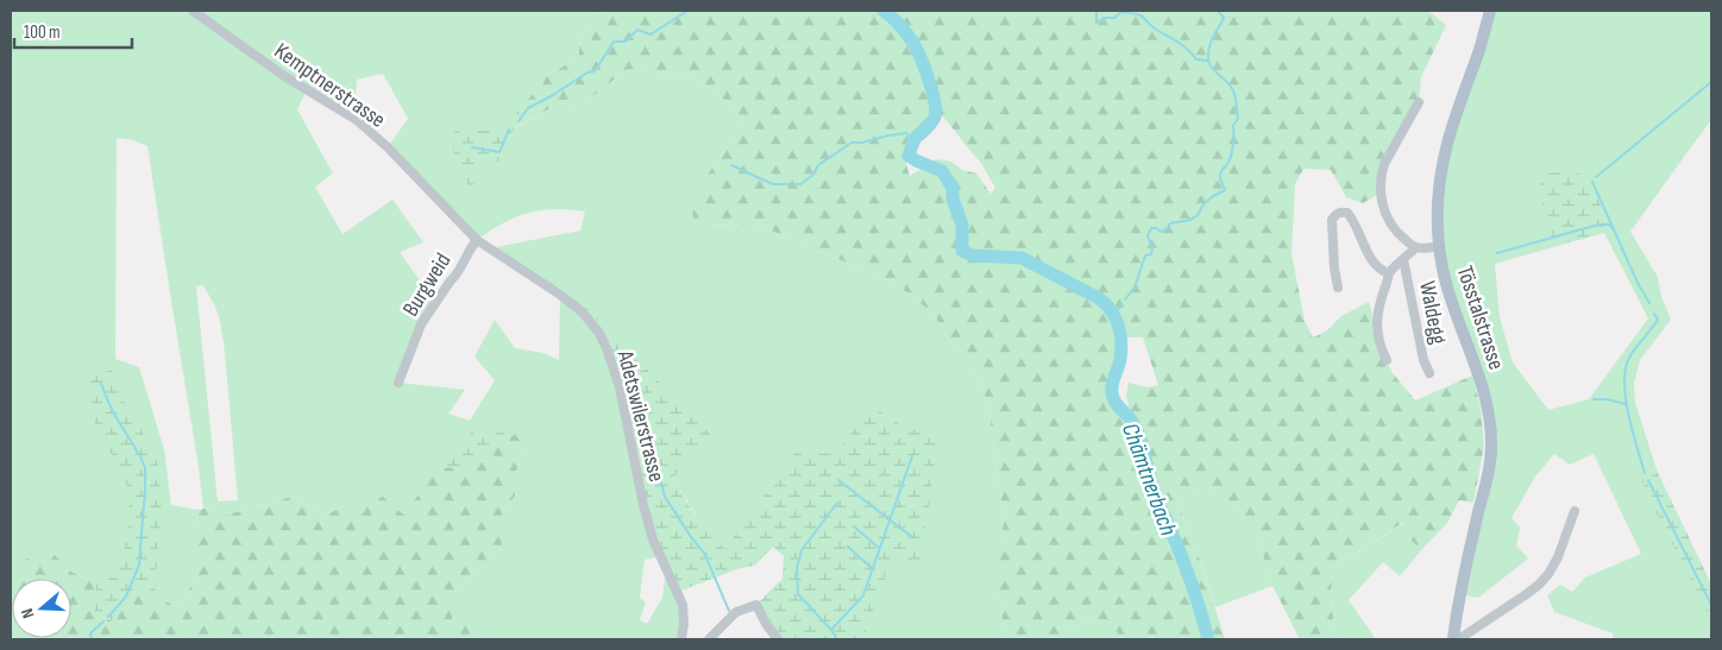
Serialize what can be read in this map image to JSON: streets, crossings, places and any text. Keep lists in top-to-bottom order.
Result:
{
  "streets": {
    "main road": ["Tösstalstrasse"],
    "street": [
      "Kemptnerstrasse",
      "Burgweid",
      "Waldegg",
      "Adetswilerstrasse"
    ]
  },
  "crossings": [
    ["Kemptnerstrasse", "Burgweid"],
    ["Kemptnerstrasse", "Adetswilerstrasse"]
  ],
  "water": ["Chämtnerbach"],
  "scale_bar": "100 m",
  "north": "left"
}
